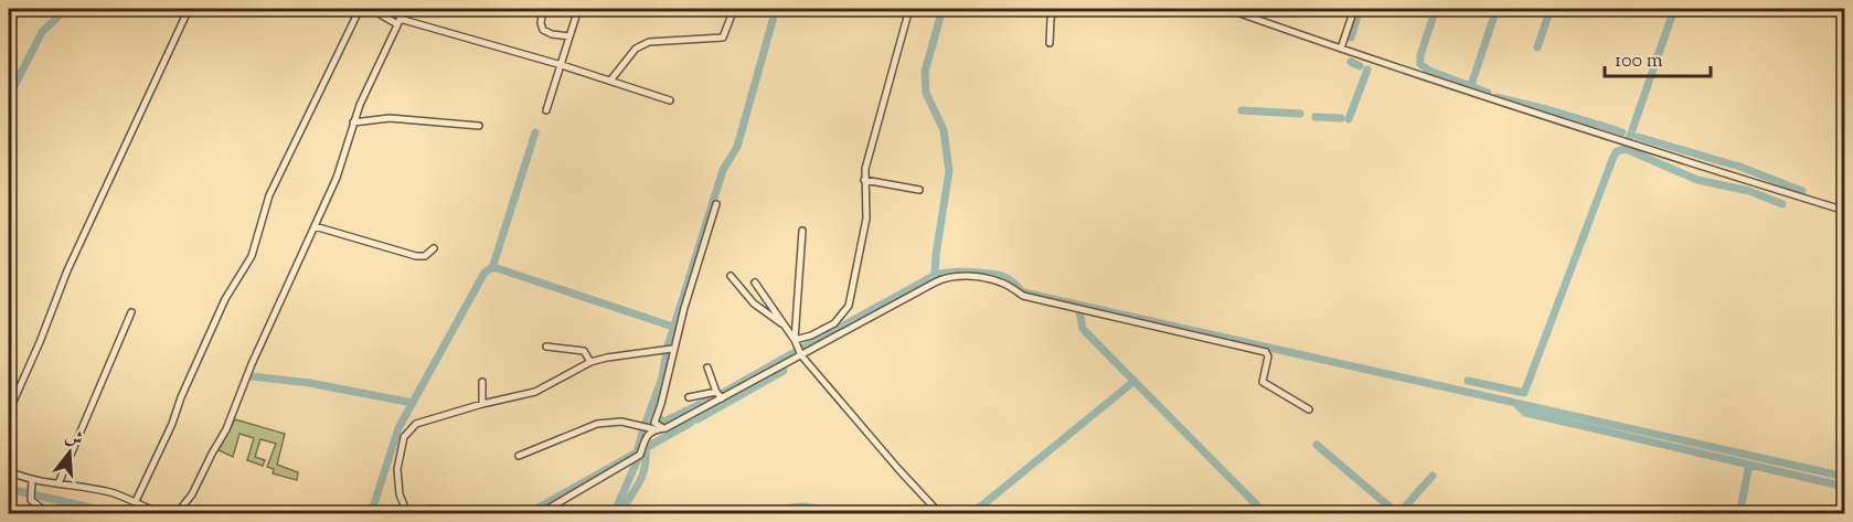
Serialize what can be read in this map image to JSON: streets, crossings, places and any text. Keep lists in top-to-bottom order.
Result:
{
  "scale_bar": "100 m",
  "north": "top"
}
